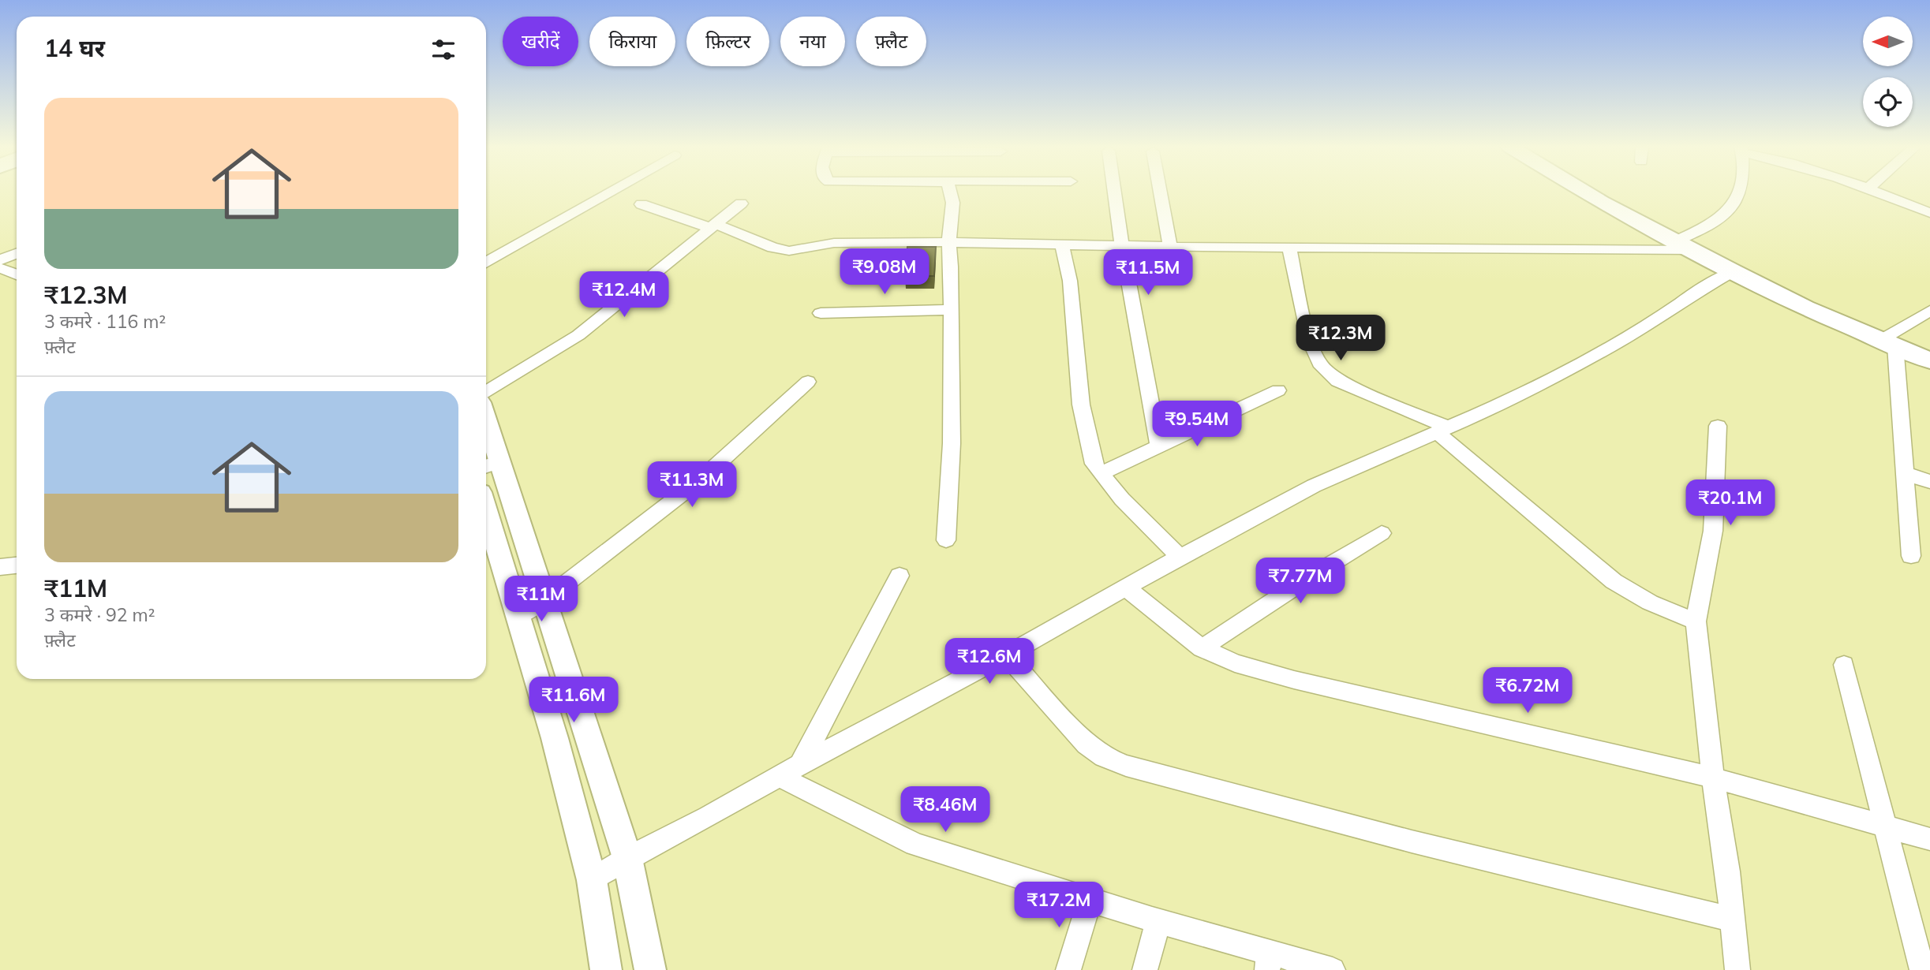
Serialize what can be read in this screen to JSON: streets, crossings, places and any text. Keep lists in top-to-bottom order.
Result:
{
  "north": "left",
  "page": {
    "chip": [
      "खरीदें",
      "किराया",
      "फ़िल्टर",
      "नया",
      "फ़्लैट"
    ],
    "heading": "14 घर",
    "list": [
      {
        "name": "₹12.3M",
        "note": "3 कमरे · 116 m² · फ़्लैट"
      },
      {
        "name": "₹11M",
        "note": "3 कमरे · 92 m² · फ़्लैट"
      }
    ],
    "price": [
      "₹9.08M",
      "₹11.5M",
      "₹12.4M",
      "₹12.3M",
      "₹9.54M",
      "₹11.3M",
      "₹20.1M",
      "₹7.77M",
      "₹11M",
      "₹12.6M",
      "₹6.72M",
      "₹11.6M",
      "₹8.46M",
      "₹17.2M"
    ]
  }
}
